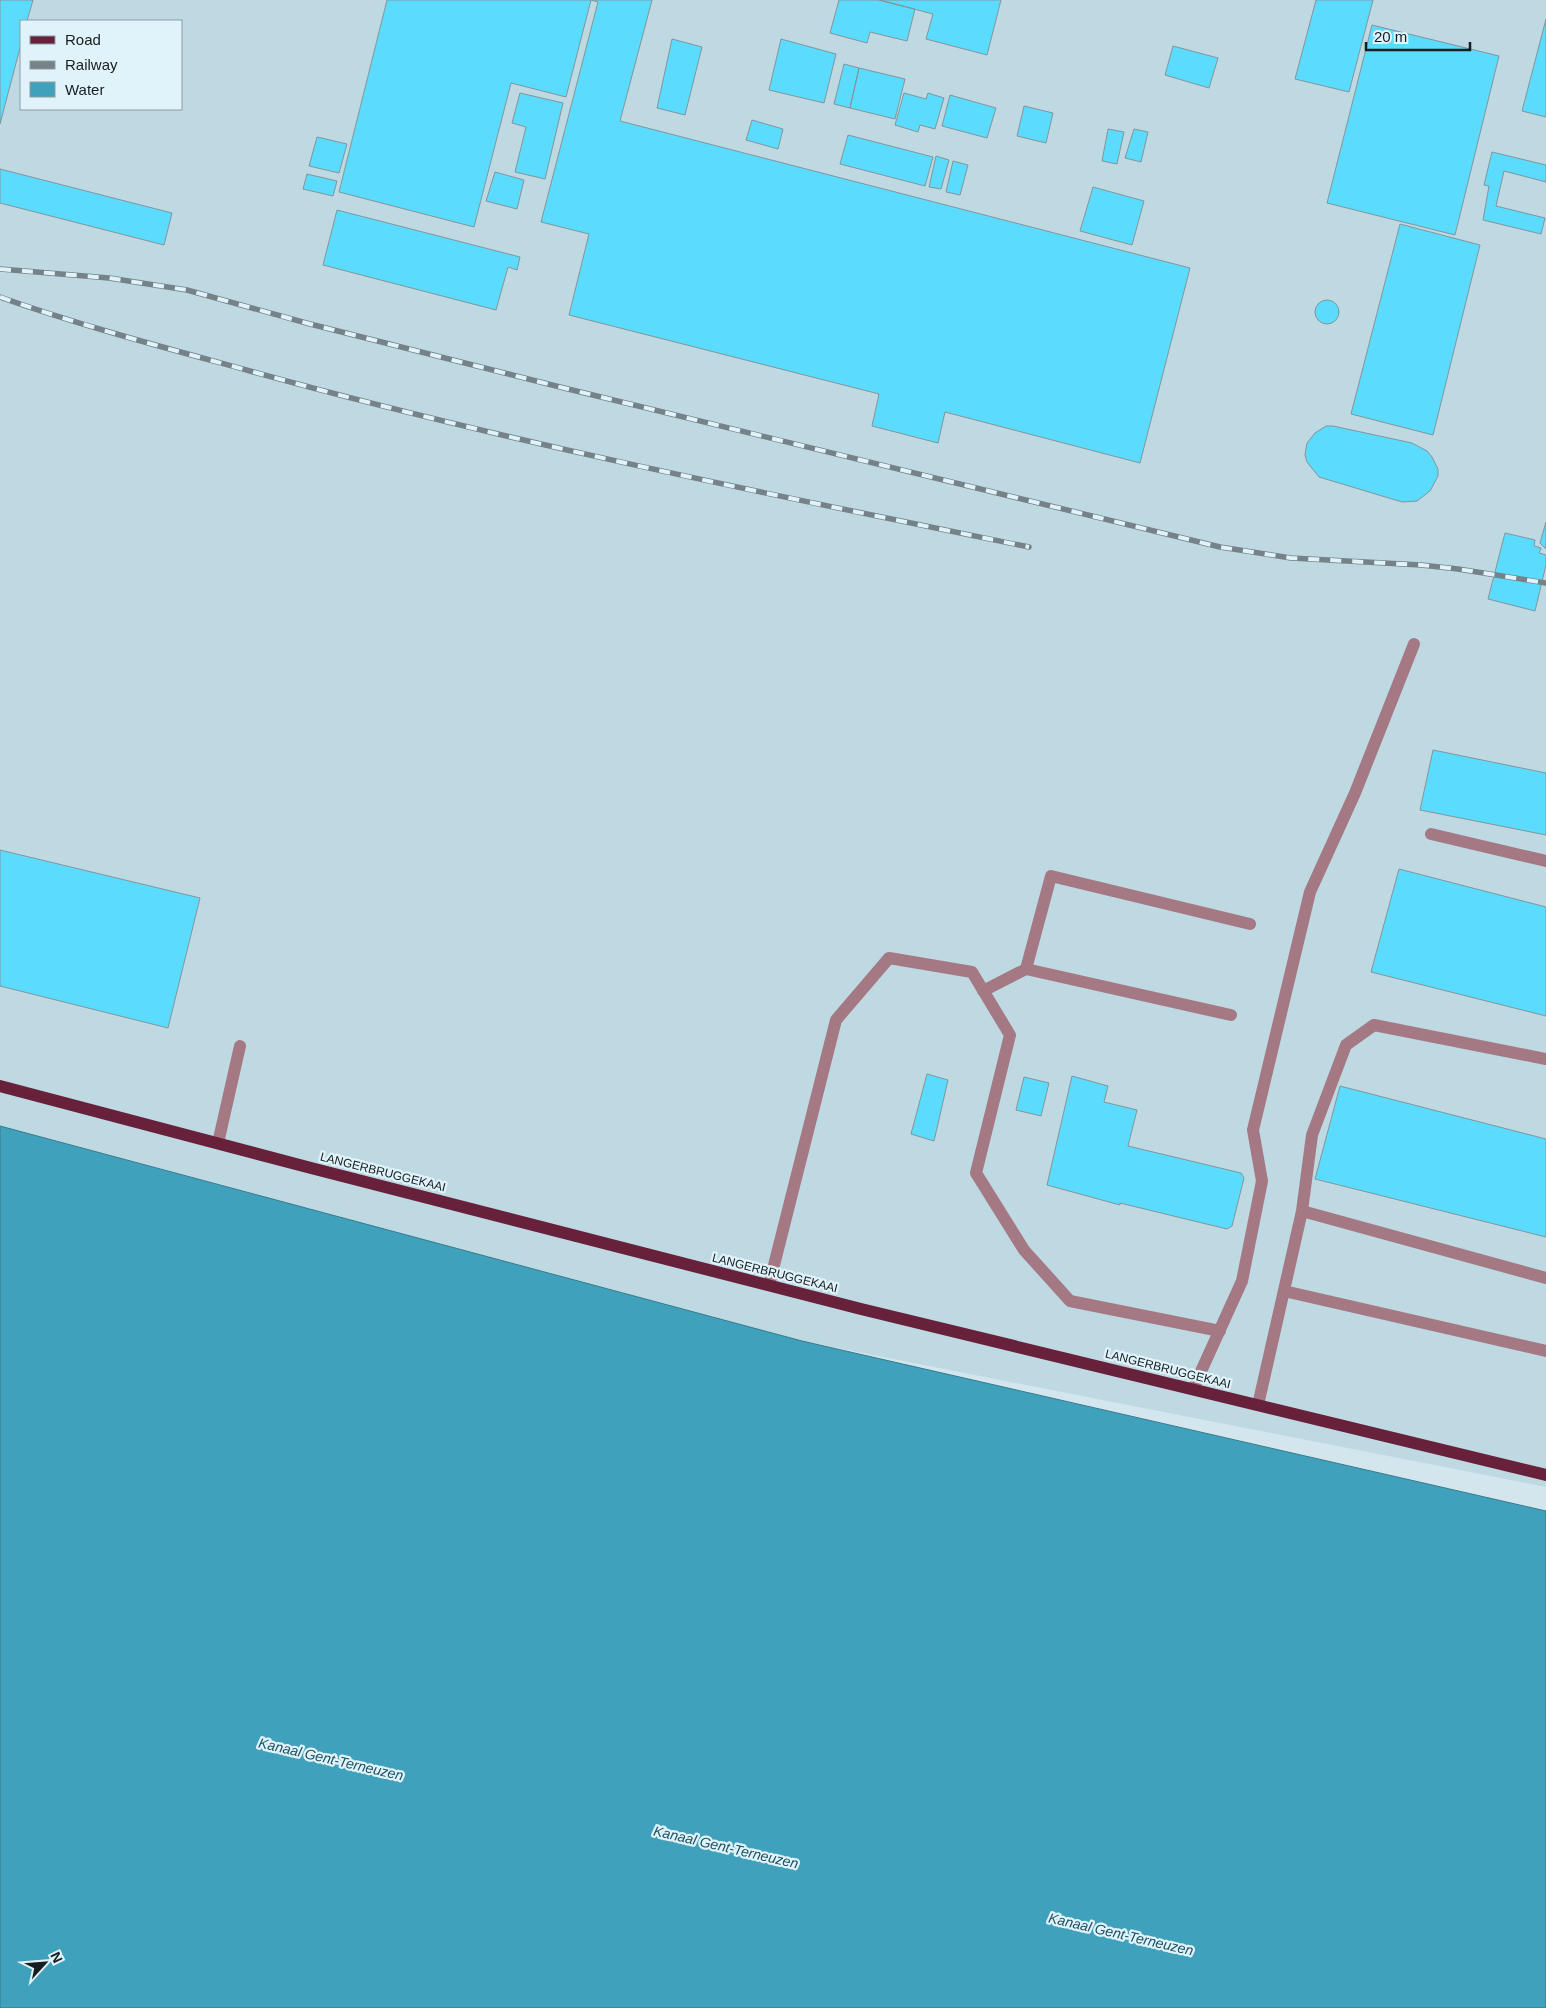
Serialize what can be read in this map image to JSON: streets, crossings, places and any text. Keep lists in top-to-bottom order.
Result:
{
  "streets": {
    "main road": ["LANGERBRUGGEKAAI"]
  },
  "water": ["Kanaal Gent-Terneuzen"],
  "legend": ["Road", "Railway", "Water"],
  "scale_bar": "20 m",
  "north": "top right"
}
